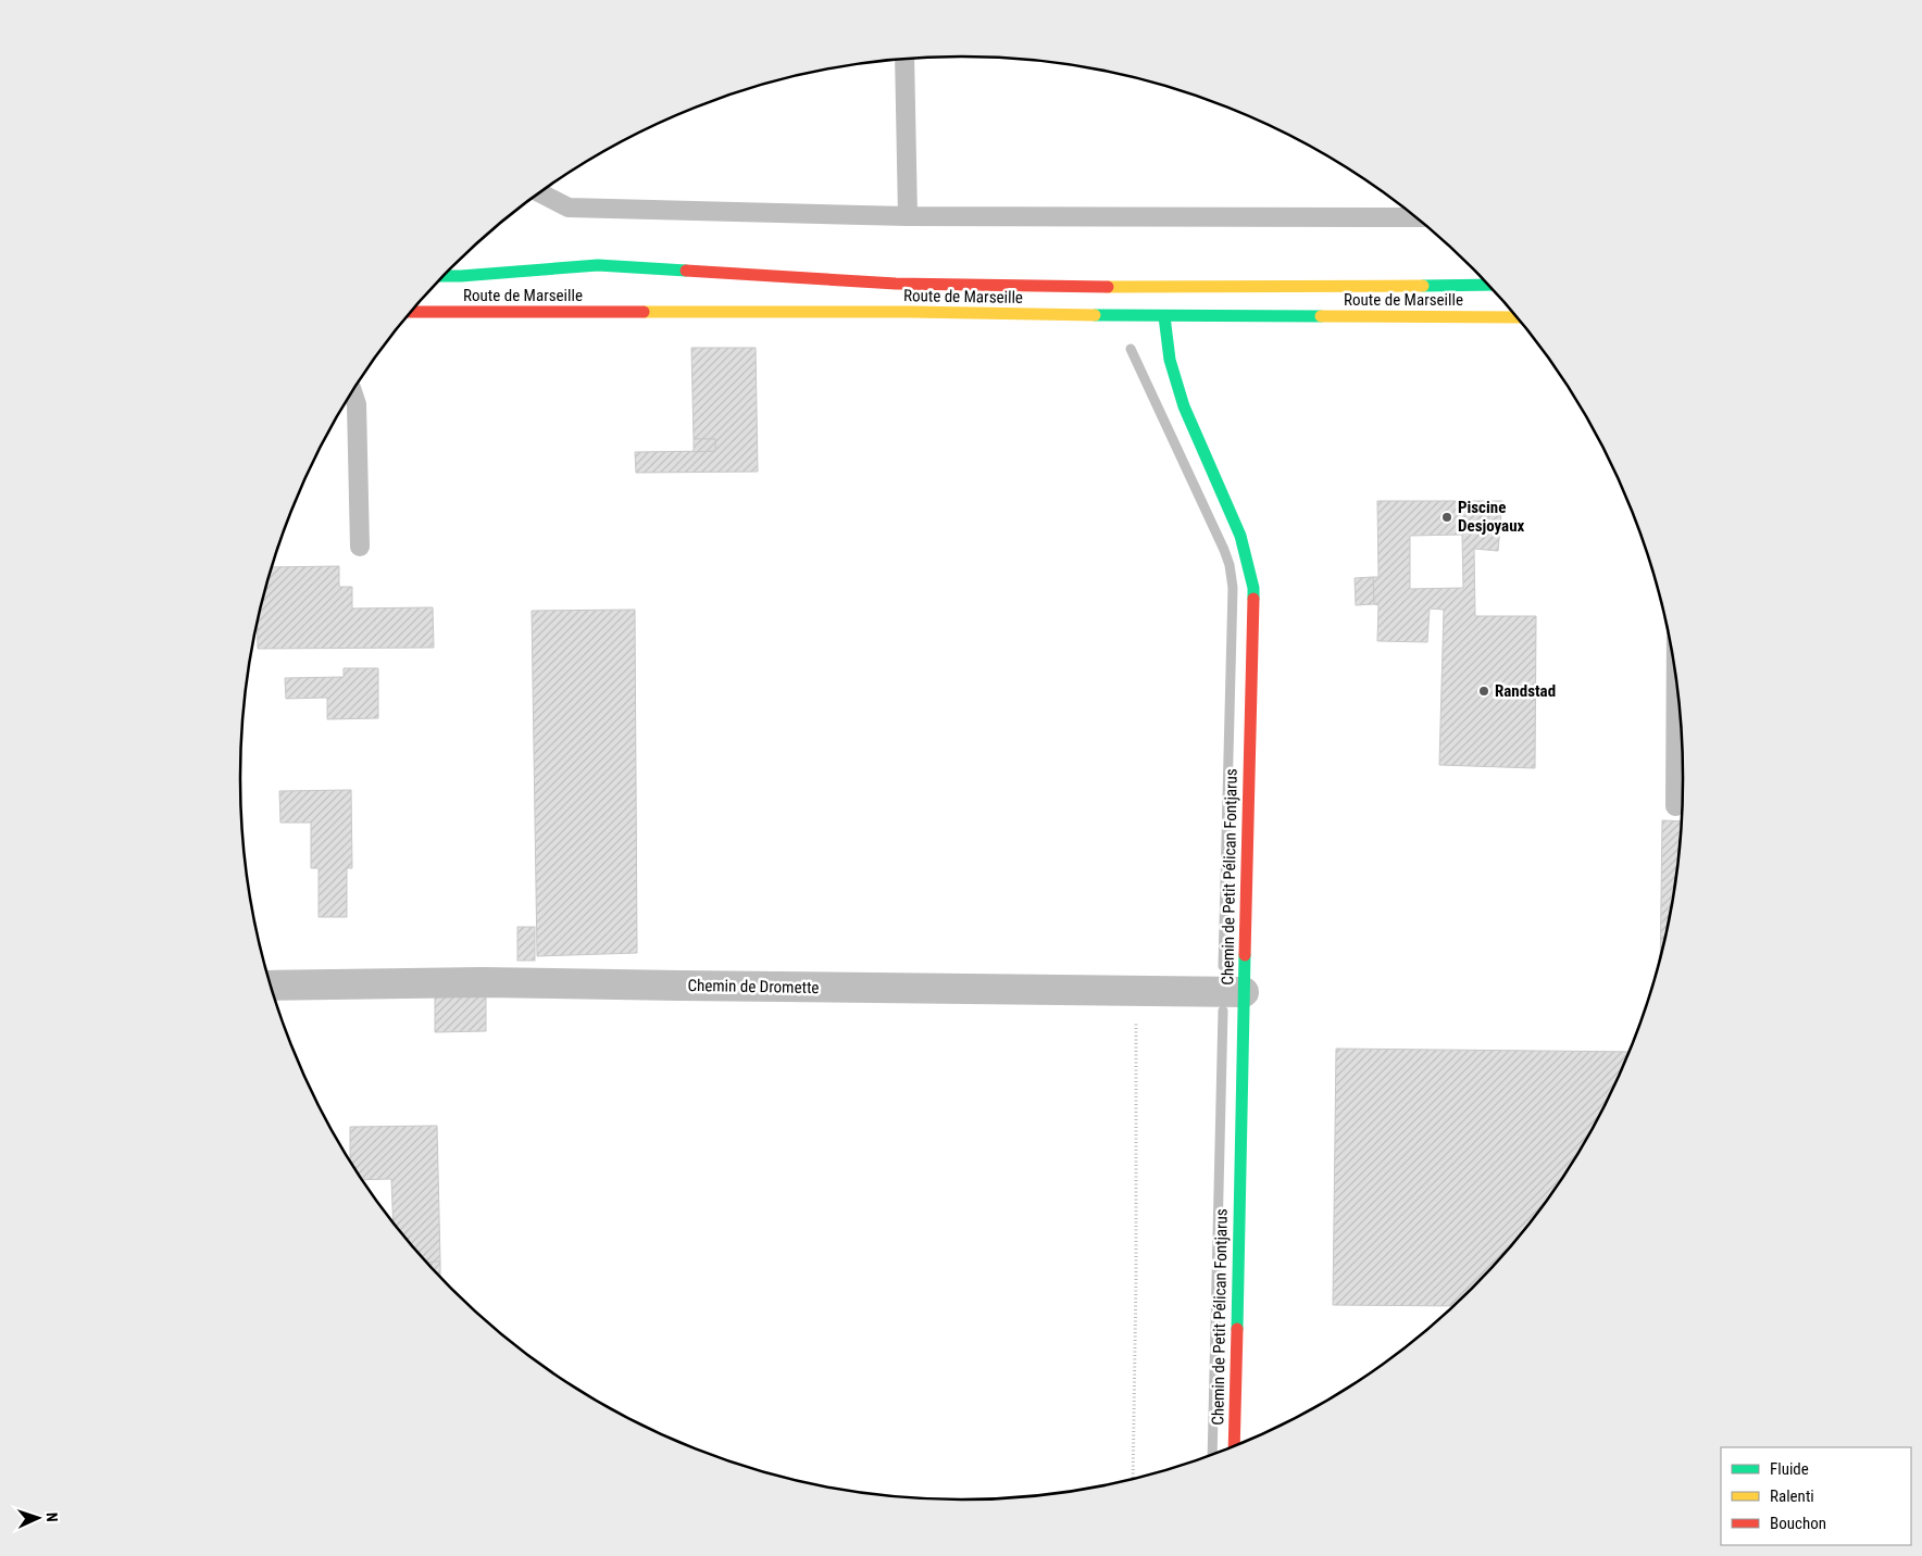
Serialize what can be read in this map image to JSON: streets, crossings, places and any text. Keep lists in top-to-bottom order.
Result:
{
  "streets": {
    "main road": ["Route de Marseille", "Chemin de Petit Pélican Fontjarus"],
    "street": ["Chemin de Dromette"]
  },
  "crossings": [
    ["Route de Marseille", "Chemin de Petit Pélican Fontjarus"],
    ["Chemin de Petit Pélican Fontjarus", "Chemin de Dromette"]
  ],
  "places": ["Piscine Desjoyaux", "Randstad"],
  "legend": ["Fluide", "Ralenti", "Bouchon"],
  "north": "right"
}
